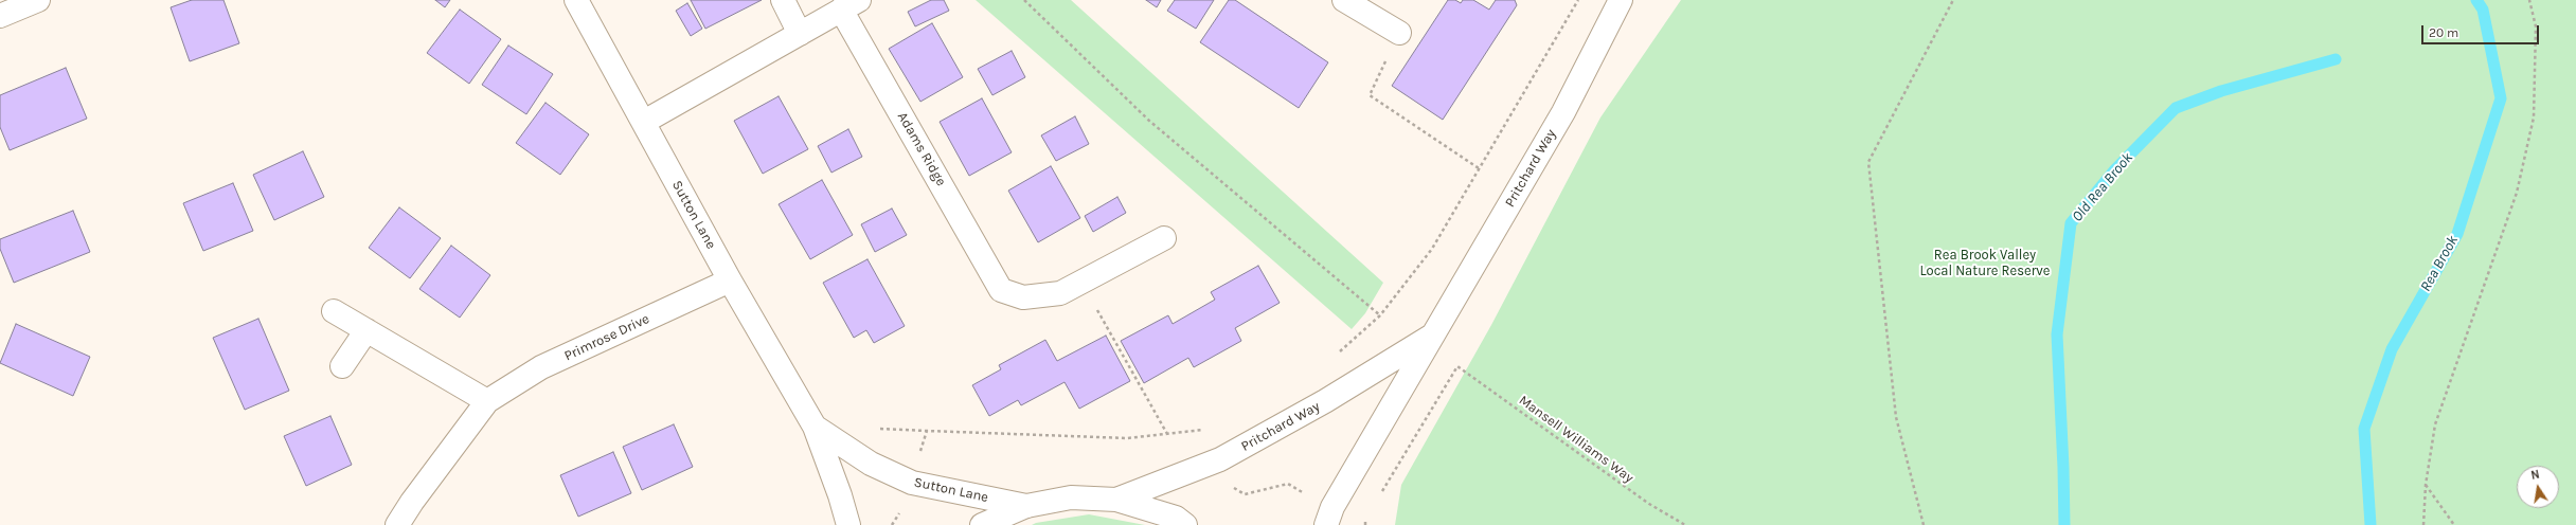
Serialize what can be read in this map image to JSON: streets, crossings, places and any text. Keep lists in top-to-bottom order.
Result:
{
  "streets": {
    "street": [
      "Adams Ridge",
      "Pritchard Way",
      "Sutton Lane",
      "Primrose Drive"
    ],
    "path": ["Mansell Williams Way"]
  },
  "crossings": [
    ["Adams Ridge", "Sutton Lane"],
    ["Sutton Lane", "Primrose Drive"]
  ],
  "water": ["Old Rea Brook", "Rea Brook"],
  "parks": ["Rea Brook Valley Local Nature Reserve"],
  "scale_bar": "20 m",
  "north": "top"
}
